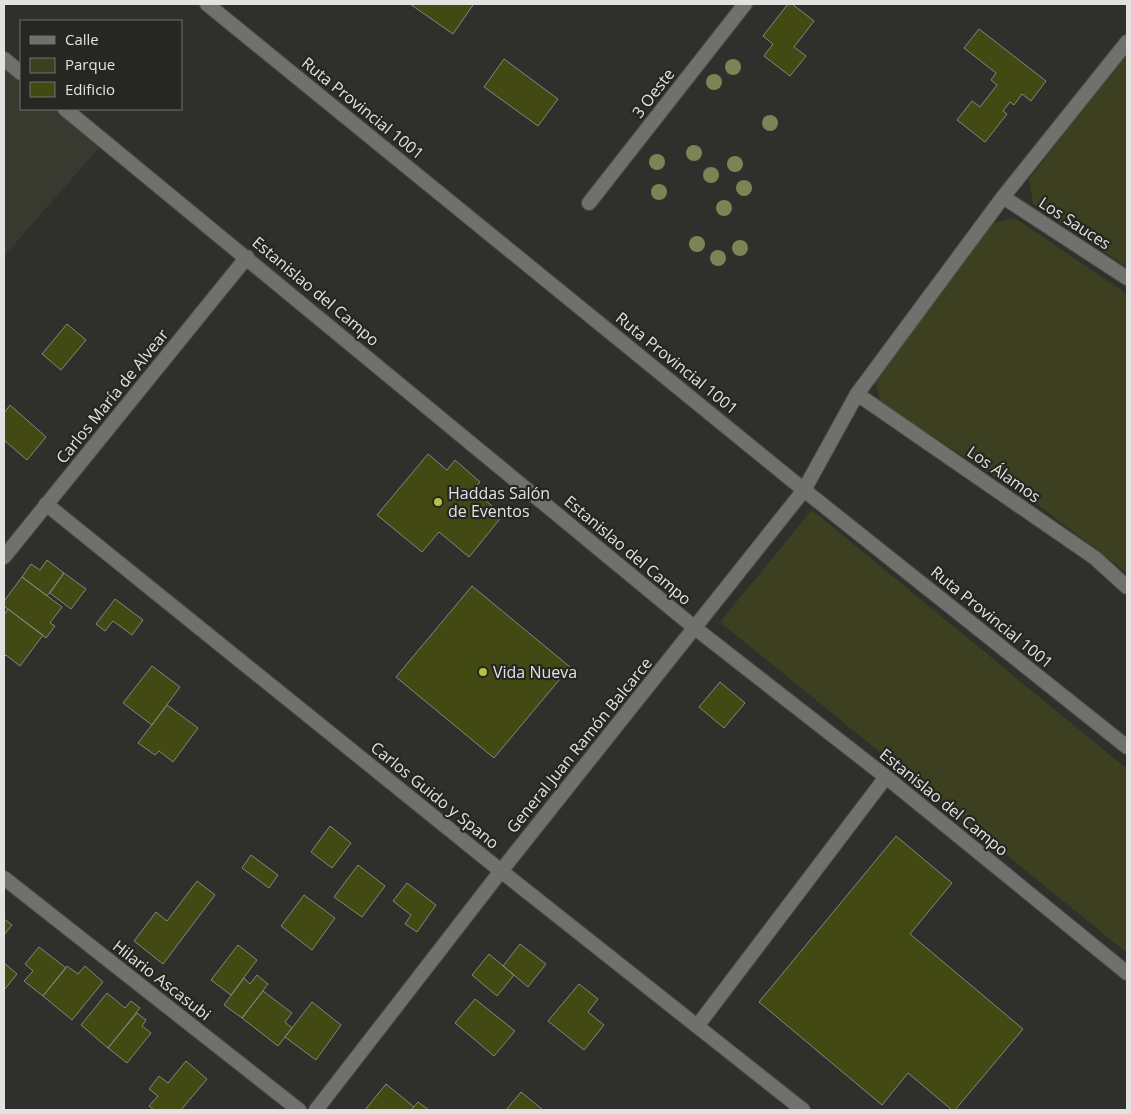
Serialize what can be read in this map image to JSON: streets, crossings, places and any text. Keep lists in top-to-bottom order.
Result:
{
  "streets": {
    "street": [
      "3 Oeste",
      "Ruta Provincial 1001",
      "Los Sauces",
      "Estanislao del Campo",
      "Carlos María de Alvear",
      "Los Álamos",
      "General Juan Ramón Balcarce",
      "Carlos Guido y Spano",
      "Hilario Ascasubi"
    ]
  },
  "crossings": [
    ["Ruta Provincial 1001", "General Juan Ramón Balcarce"],
    ["Los Sauces", "General Juan Ramón Balcarce"],
    ["Estanislao del Campo", "Carlos María de Alvear"],
    ["Estanislao del Campo", "General Juan Ramón Balcarce"],
    ["Carlos María de Alvear", "Carlos Guido y Spano"],
    ["Los Álamos", "General Juan Ramón Balcarce"],
    ["General Juan Ramón Balcarce", "Carlos Guido y Spano"]
  ],
  "places": ["Haddas Salón de Eventos", "Vida Nueva"],
  "legend": ["Calle", "Parque", "Edificio"]
}
